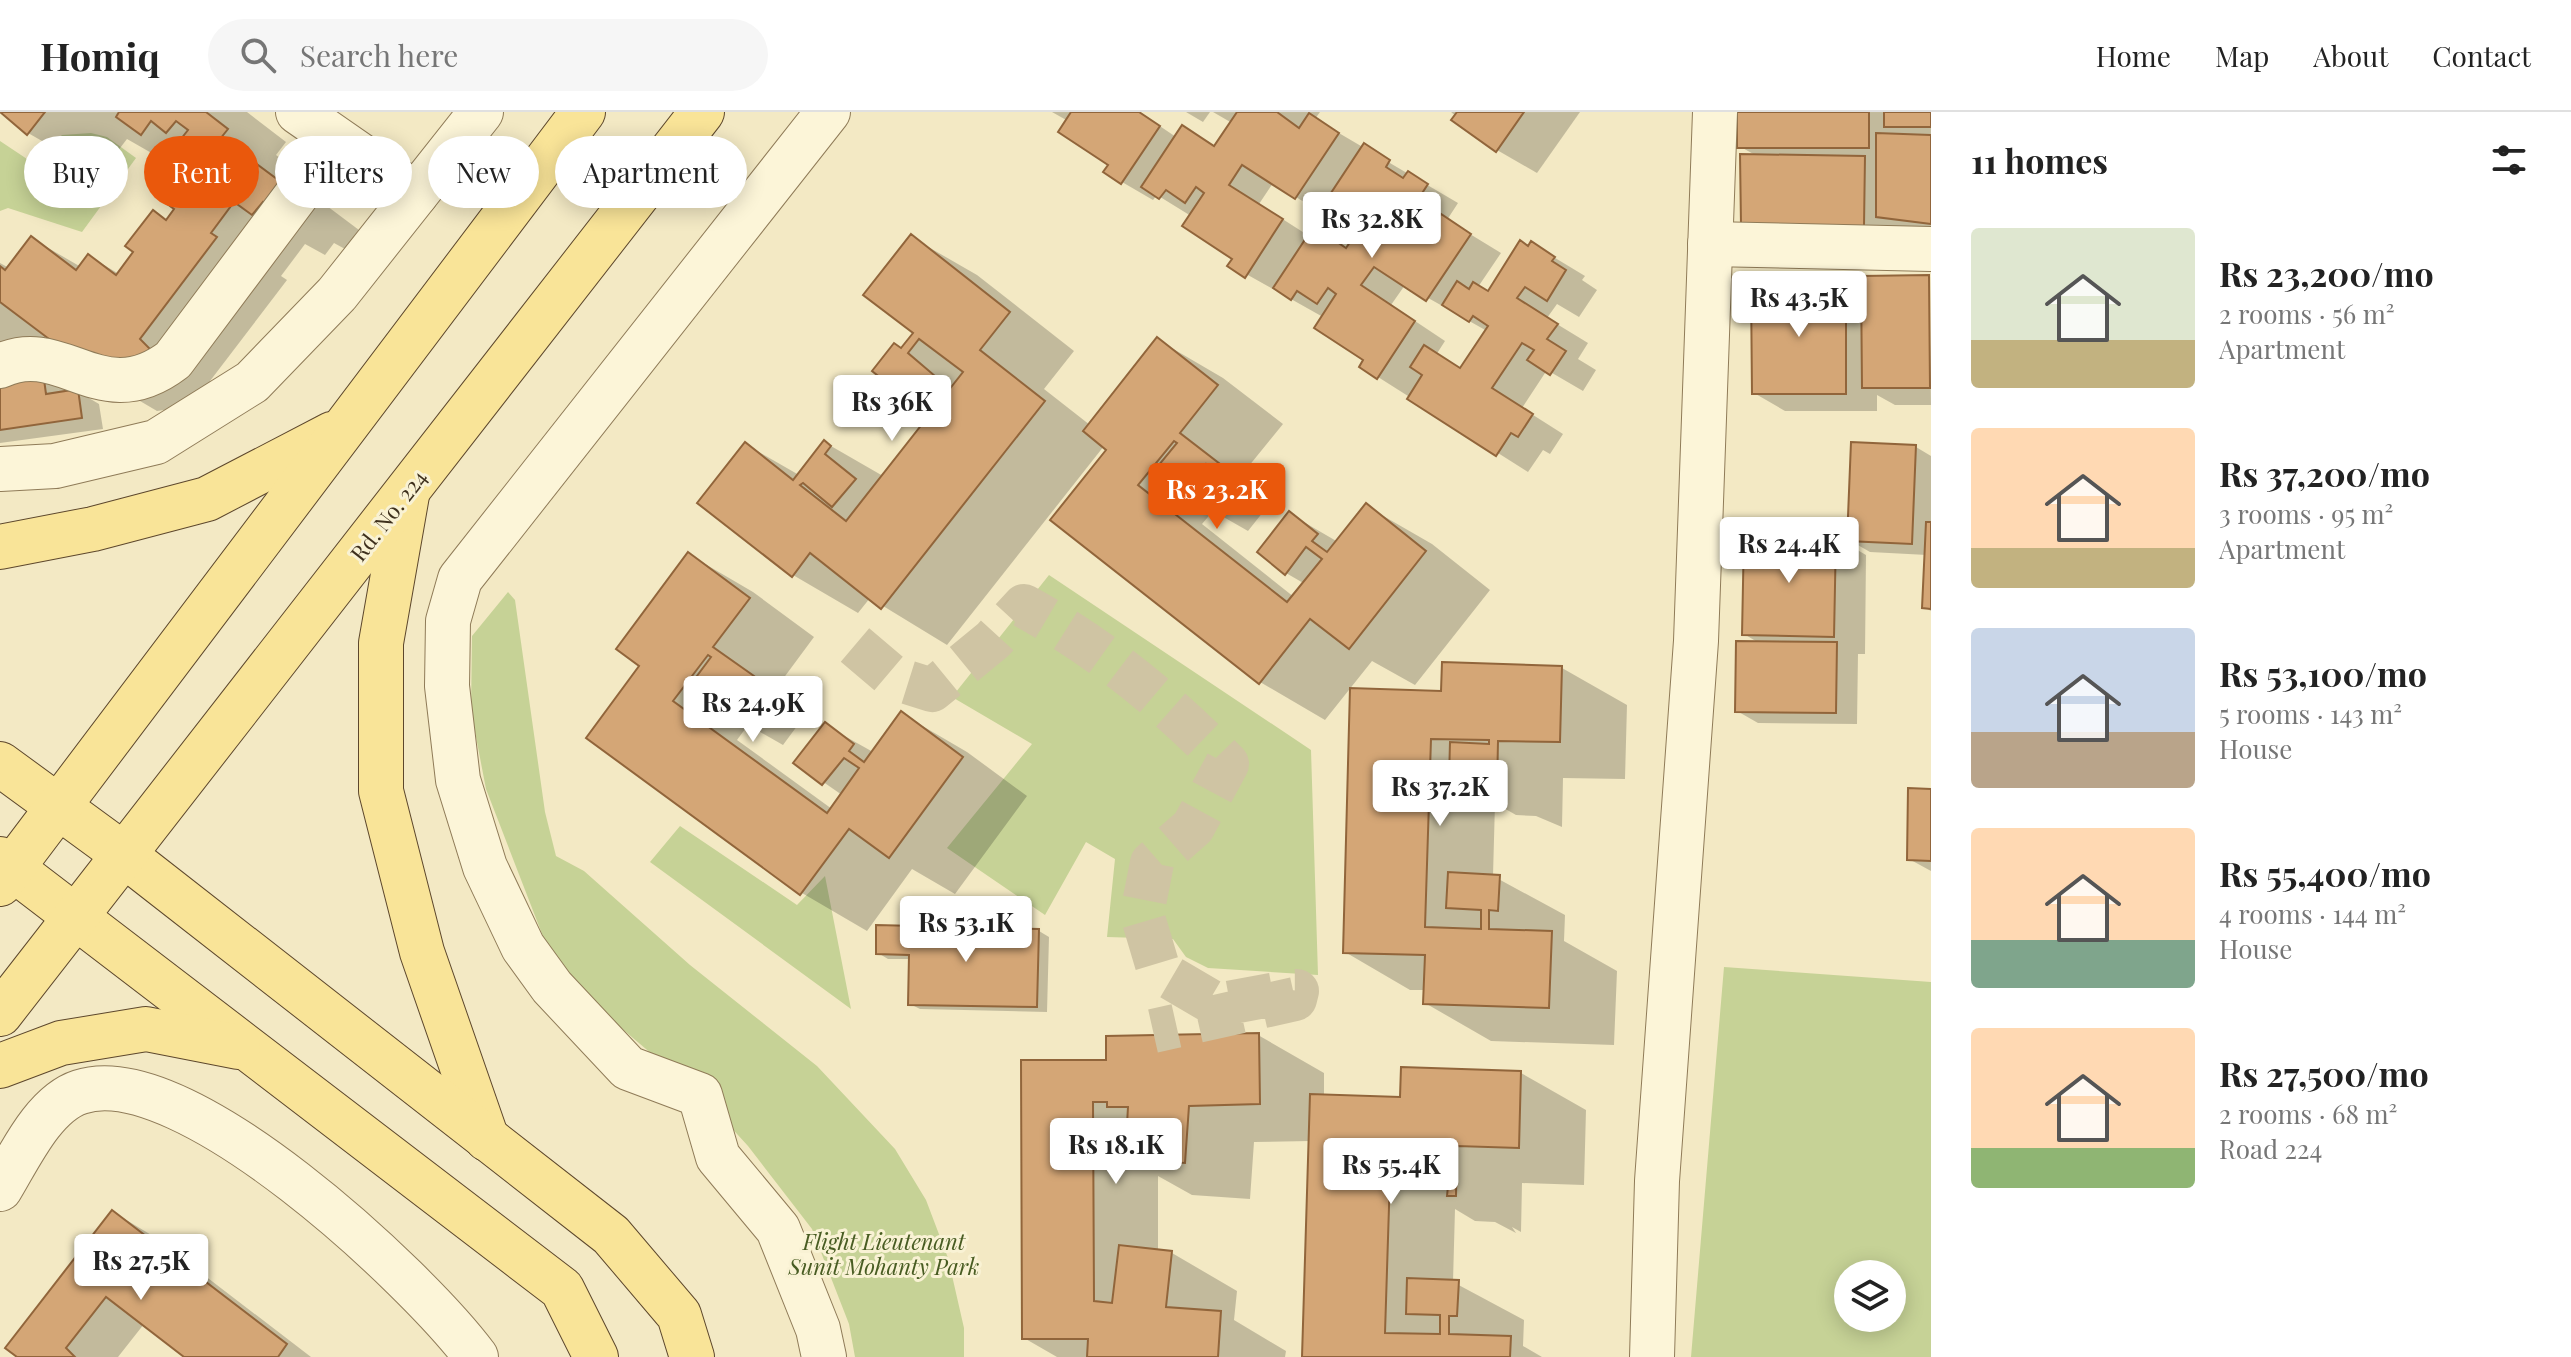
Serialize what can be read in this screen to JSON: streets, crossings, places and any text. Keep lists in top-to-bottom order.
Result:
{
  "streets": {
    "main road": ["Rd. No. 224"]
  },
  "parks": ["Flight Lieutenant Sunit Mohanty Park"],
  "page": {
    "header": "Homiq",
    "search": "Search here",
    "nav": [
      "Home",
      "Map",
      "About",
      "Contact"
    ],
    "heading": "11 homes",
    "chip": [
      "Buy",
      "Rent",
      "Filters",
      "New",
      "Apartment"
    ],
    "price": [
      "Rs 32.8K",
      "Rs 43.5K",
      "Rs 36K",
      "Rs 23.2K",
      "Rs 24.4K",
      "Rs 24.9K",
      "Rs 37.2K",
      "Rs 53.1K",
      "Rs 18.1K",
      "Rs 55.4K",
      "Rs 27.5K"
    ],
    "list": [
      {
        "name": "Rs 23,200/mo",
        "note": "2 rooms · 56 m² · Apartment"
      },
      {
        "name": "Rs 37,200/mo",
        "note": "3 rooms · 95 m² · Apartment"
      },
      {
        "name": "Rs 53,100/mo",
        "note": "5 rooms · 143 m² · House"
      },
      {
        "name": "Rs 55,400/mo",
        "note": "4 rooms · 144 m² · House"
      },
      {
        "name": "Rs 27,500/mo",
        "note": "2 rooms · 68 m² · Road 224"
      }
    ]
  }
}
